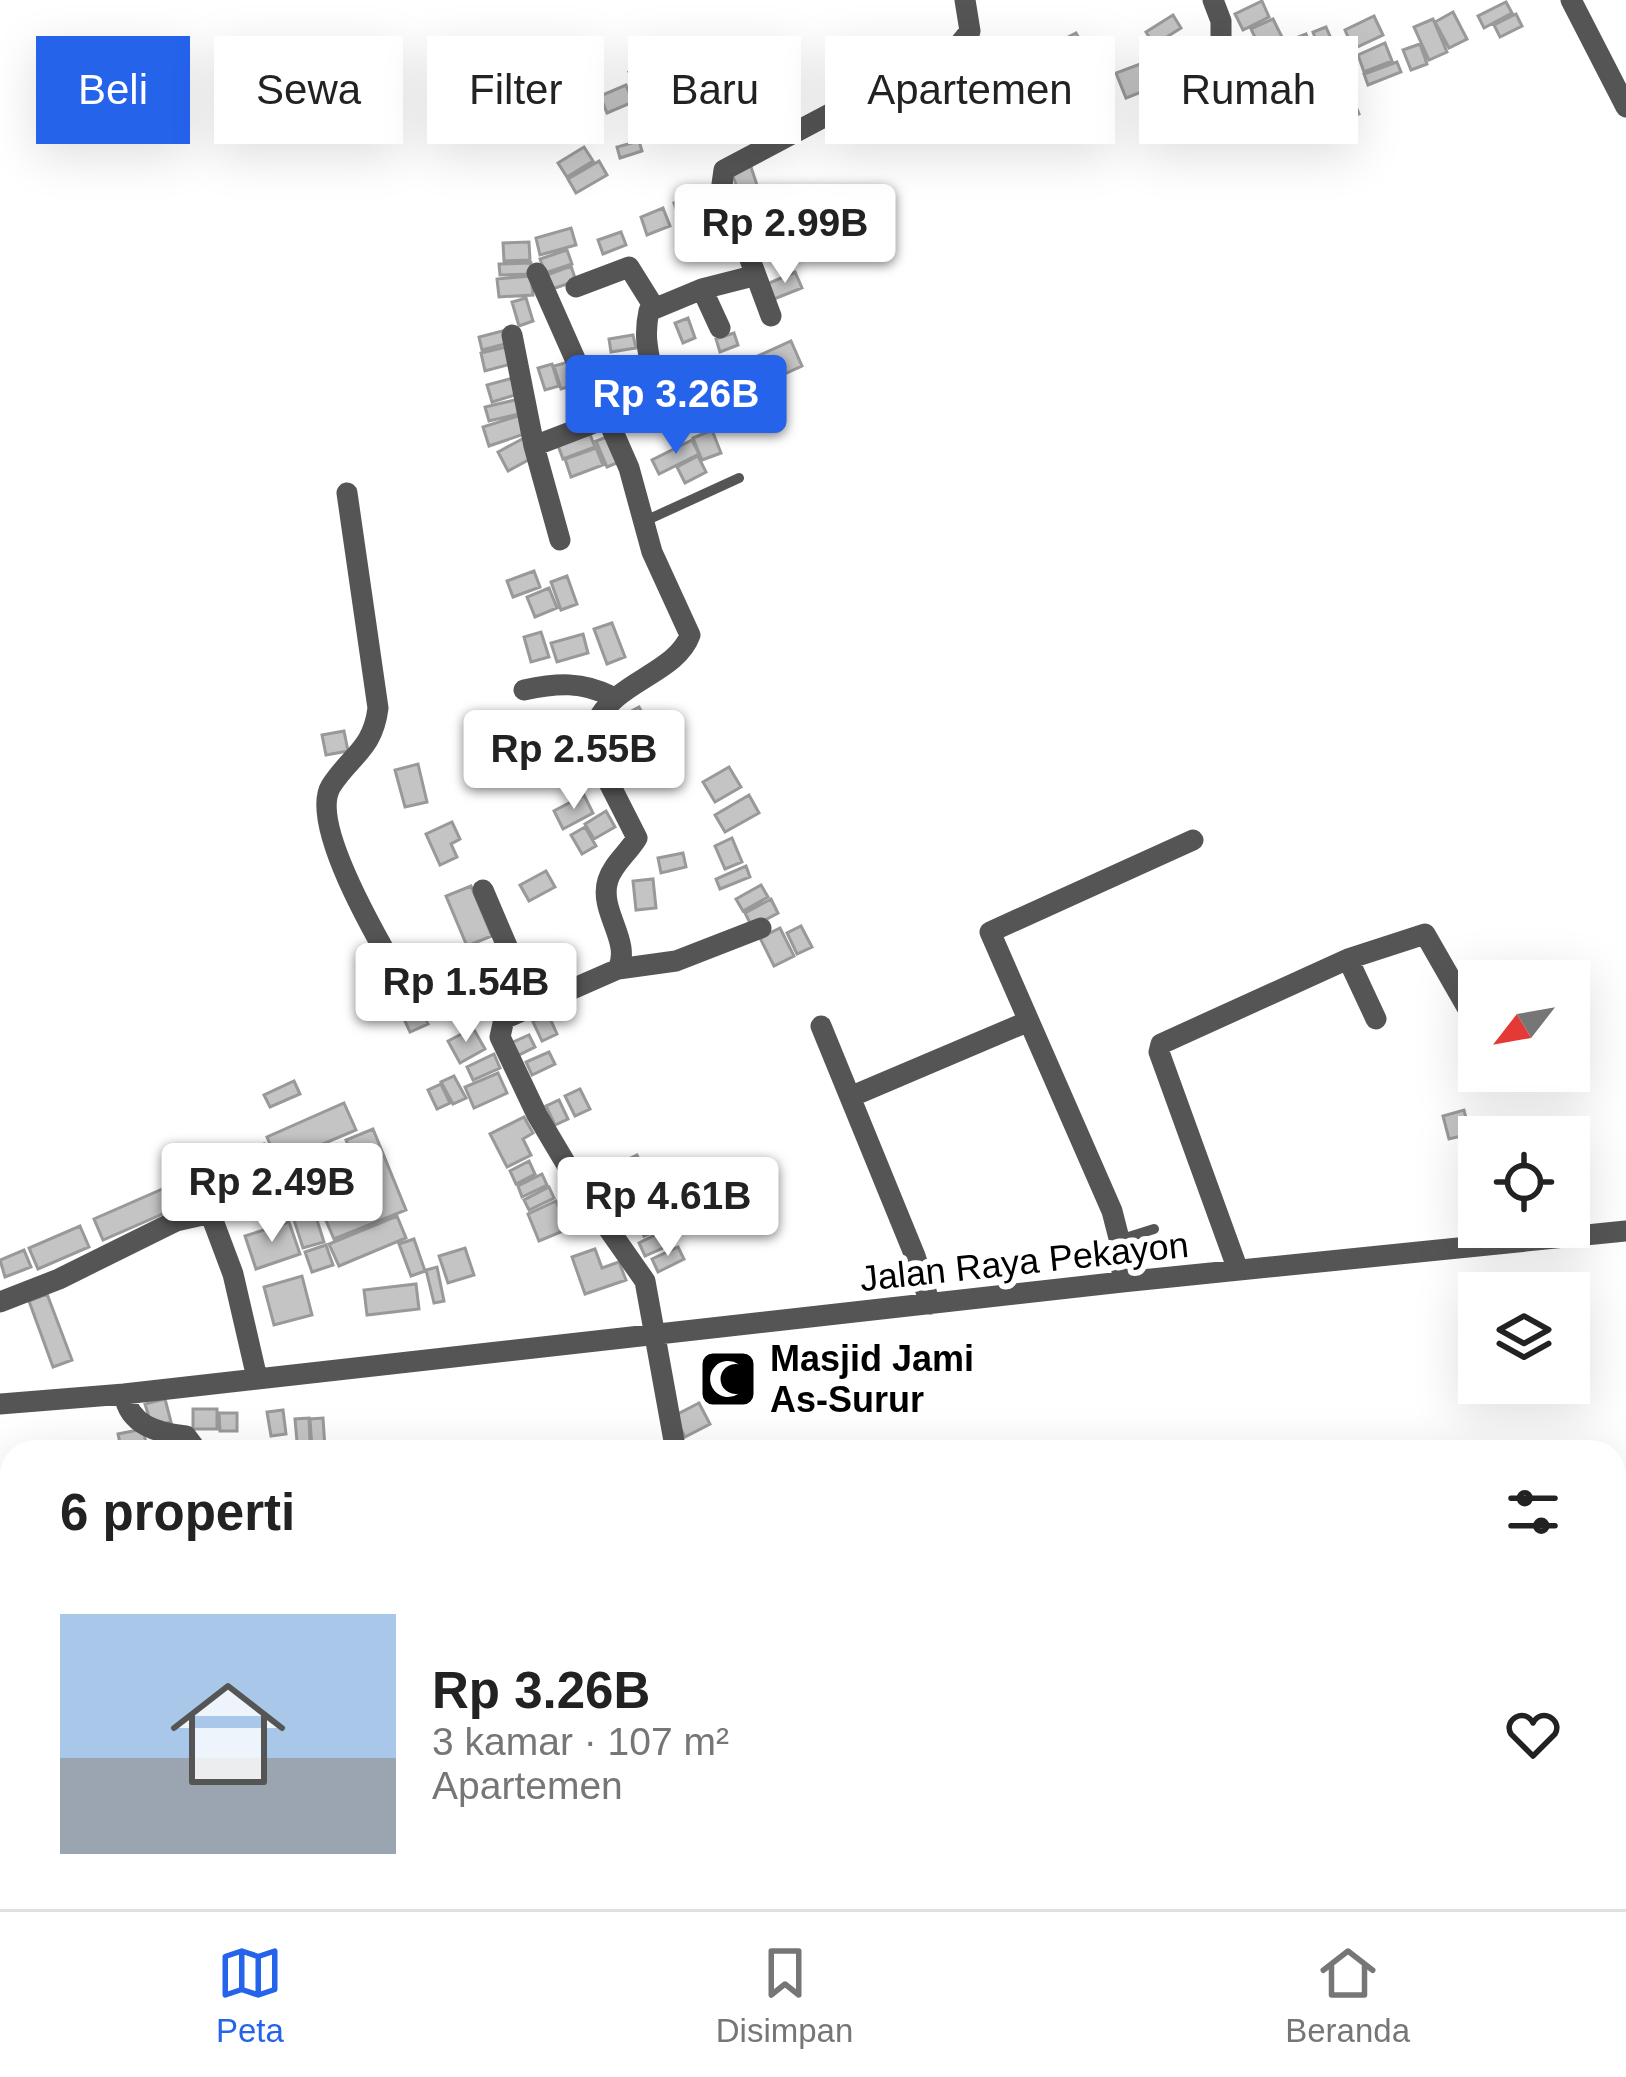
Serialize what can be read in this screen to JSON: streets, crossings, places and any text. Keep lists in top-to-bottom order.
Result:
{
  "streets": {
    "street": ["Jalan Raya Pekayon"]
  },
  "places": {
    "mosque": ["Masjid Jami As-Surur"]
  },
  "north": "bottom left",
  "page": {
    "chip": [
      "Beli",
      "Sewa",
      "Filter",
      "Baru",
      "Apartemen",
      "Rumah"
    ],
    "price": [
      "Rp 2.99B",
      "Rp 3.26B",
      "Rp 2.55B",
      "Rp 1.54B",
      "Rp 2.49B",
      "Rp 4.61B"
    ],
    "heading": "6 properti",
    "list": [
      {
        "name": "Rp 3.26B",
        "note": "3 kamar · 107 m² · Apartemen"
      }
    ],
    "tabs": ["Peta", "Disimpan", "Beranda"]
  }
}
